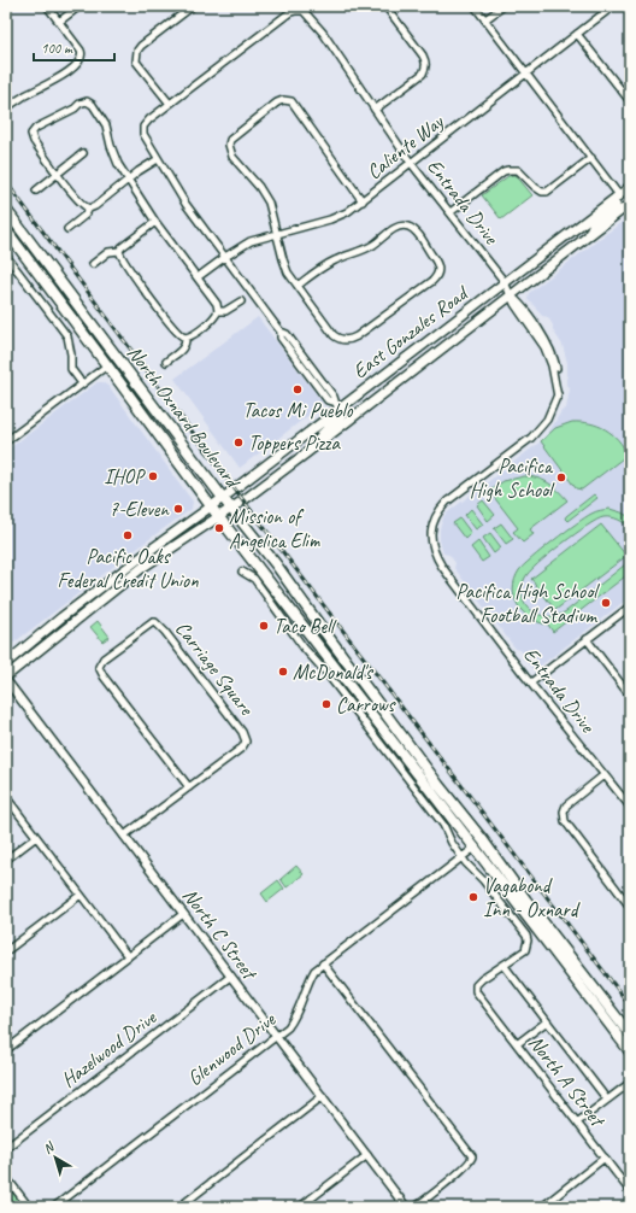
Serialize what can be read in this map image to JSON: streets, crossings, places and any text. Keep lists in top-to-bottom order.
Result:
{
  "streets": {
    "main road": ["East Gonzales Road", "North Oxnard Boulevard"],
    "street": [
      "Caliente Way",
      "Entrada Drive",
      "Carriage Square",
      "North C Street",
      "Hazelwood Drive",
      "Glenwood Drive",
      "North A Street"
    ]
  },
  "crossings": [
    ["Caliente Way", "Entrada Drive"],
    ["Entrada Drive", "East Gonzales Road"],
    ["East Gonzales Road", "North Oxnard Boulevard"],
    ["East Gonzales Road", "North C Street"],
    ["North Oxnard Boulevard", "Glenwood Drive"],
    ["Carriage Square", "North C Street"],
    ["North C Street", "Hazelwood Drive"],
    ["North C Street", "Glenwood Drive"]
  ],
  "places": [
    "Tacos Mi Pueblo",
    "Toppers Pizza",
    "IHOP",
    "Pacifica High School",
    "7-Eleven",
    "Mission of Angelica Elim",
    "Pacific Oaks Federal Credit Union",
    "Pacifica High School Football Stadium",
    "Taco Bell",
    "McDonald's",
    "Carrows",
    "Vagabond Inn - Oxnard"
  ],
  "scale_bar": "100 m",
  "north": "top left"
}
